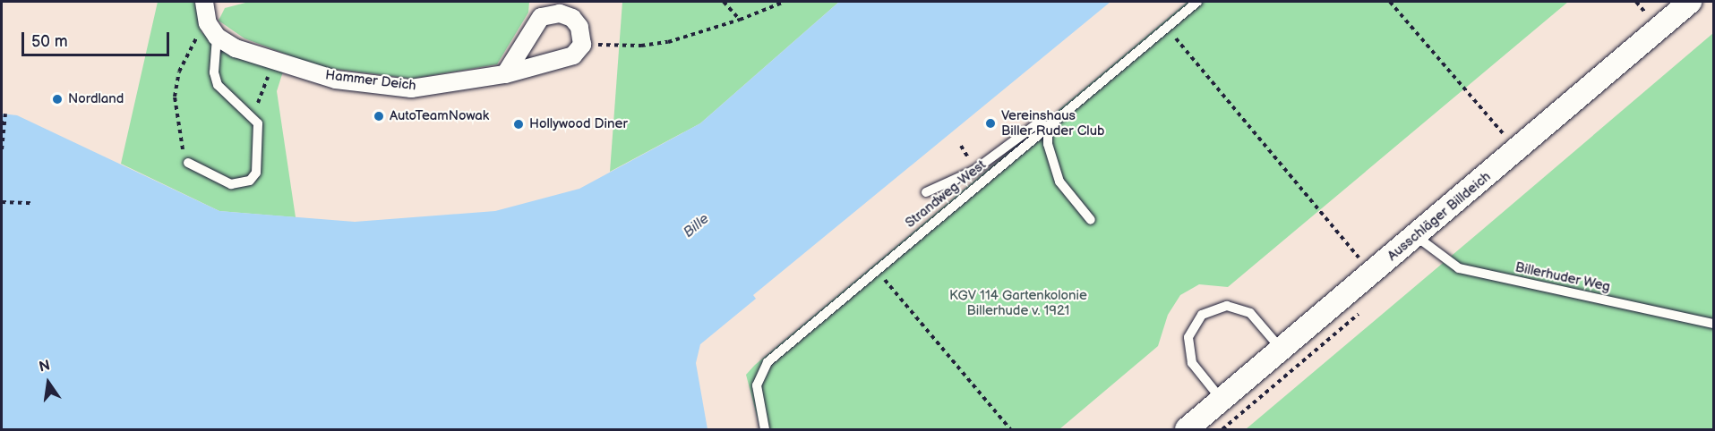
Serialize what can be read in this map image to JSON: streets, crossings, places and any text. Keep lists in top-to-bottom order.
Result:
{
  "streets": {
    "street": ["Hammer Deich", "Ausschläger Billdeich"],
    "lane": ["Strandweg-West", "Billerhuder Weg"]
  },
  "crossings": [
    ["Ausschläger Billdeich", "Billerhuder Weg"]
  ],
  "water": ["Bille"],
  "parks": ["KGV 114 Gartenkolonie Billerhude v. 1921"],
  "places": [
    "Nordland",
    "AutoTeamNowak",
    "Vereinshaus Biller Ruder Club",
    "Hollywood Diner"
  ],
  "scale_bar": "50 m",
  "north": "top"
}
